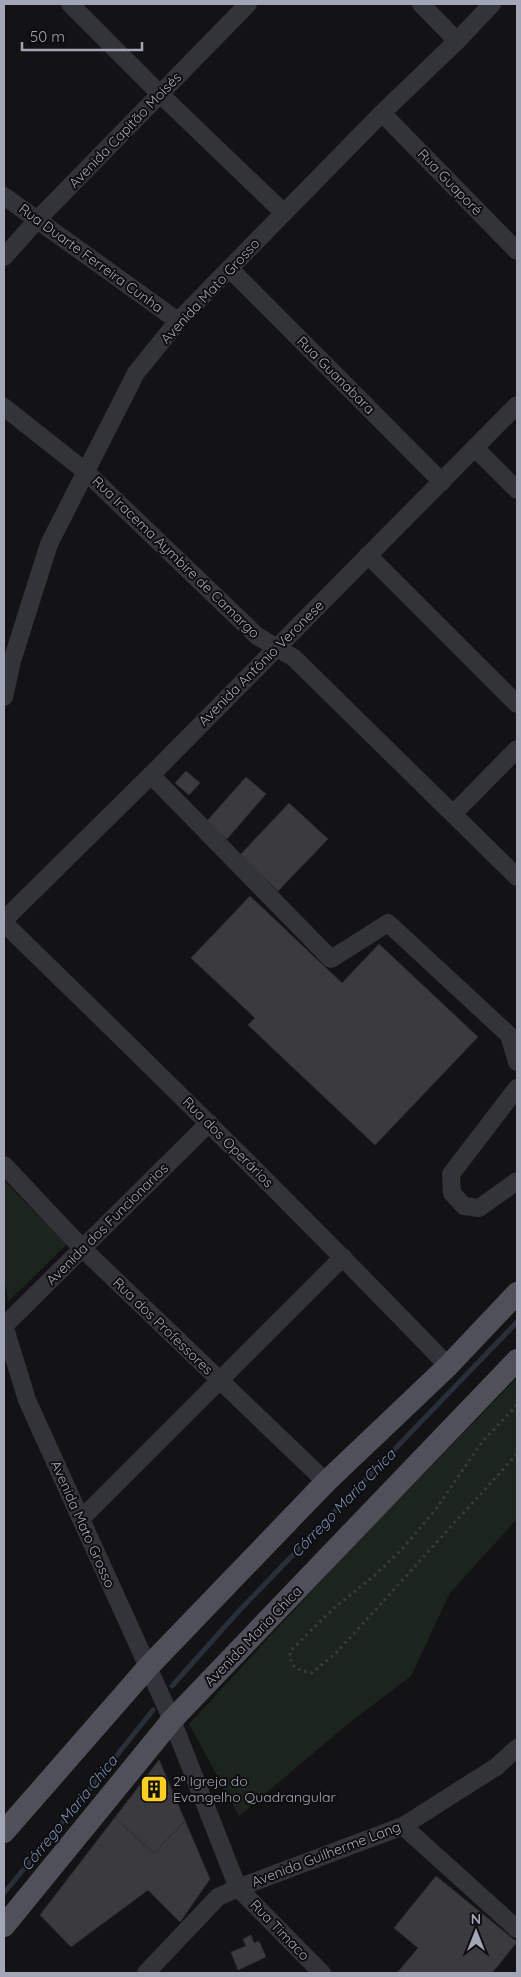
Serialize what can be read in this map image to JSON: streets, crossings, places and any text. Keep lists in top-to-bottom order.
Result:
{
  "streets": {
    "main road": ["Avenida Maria Chica"],
    "street": [
      "Avenida Capitão Moisés",
      "Rua Guaporé",
      "Rua Duarte Ferreira Cunha",
      "Avenida Mato Grosso",
      "Rua Guanabara",
      "Rua Iracema Aymbire de Camargo",
      "Avenida Antônio Veronese",
      "Rua dos Operários",
      "Avenida dos Funcionarios",
      "Rua dos Professores",
      "Avenida Guilherme Lang",
      "Rua Timaco"
    ]
  },
  "crossings": [
    ["Avenida Capitão Moisés", "Rua Duarte Ferreira Cunha"],
    ["Rua Guaporé", "Avenida Mato Grosso"],
    ["Rua Duarte Ferreira Cunha", "Avenida Mato Grosso"],
    ["Avenida Mato Grosso", "Rua Guanabara"],
    ["Avenida Mato Grosso", "Rua Iracema Aymbire de Camargo"],
    ["Avenida Mato Grosso", "Avenida dos Funcionarios"],
    ["Avenida Mato Grosso", "Avenida Maria Chica"],
    ["Avenida Mato Grosso", "Rua Timaco"],
    ["Rua Guanabara", "Avenida Antônio Veronese"],
    ["Rua Iracema Aymbire de Camargo", "Avenida Antônio Veronese"],
    ["Avenida Antônio Veronese", "Rua dos Operários"],
    ["Rua dos Operários", "Avenida dos Funcionarios"],
    ["Avenida dos Funcionarios", "Rua dos Professores"],
    ["Avenida Maria Chica", "Rua Timaco"],
    ["Avenida Guilherme Lang", "Rua Timaco"]
  ],
  "water": ["Córrego Maria Chica"],
  "places": {
    "building": ["2ª Igreja do Evangelho Quadrangular"]
  },
  "scale_bar": "50 m",
  "north": "top"
}
